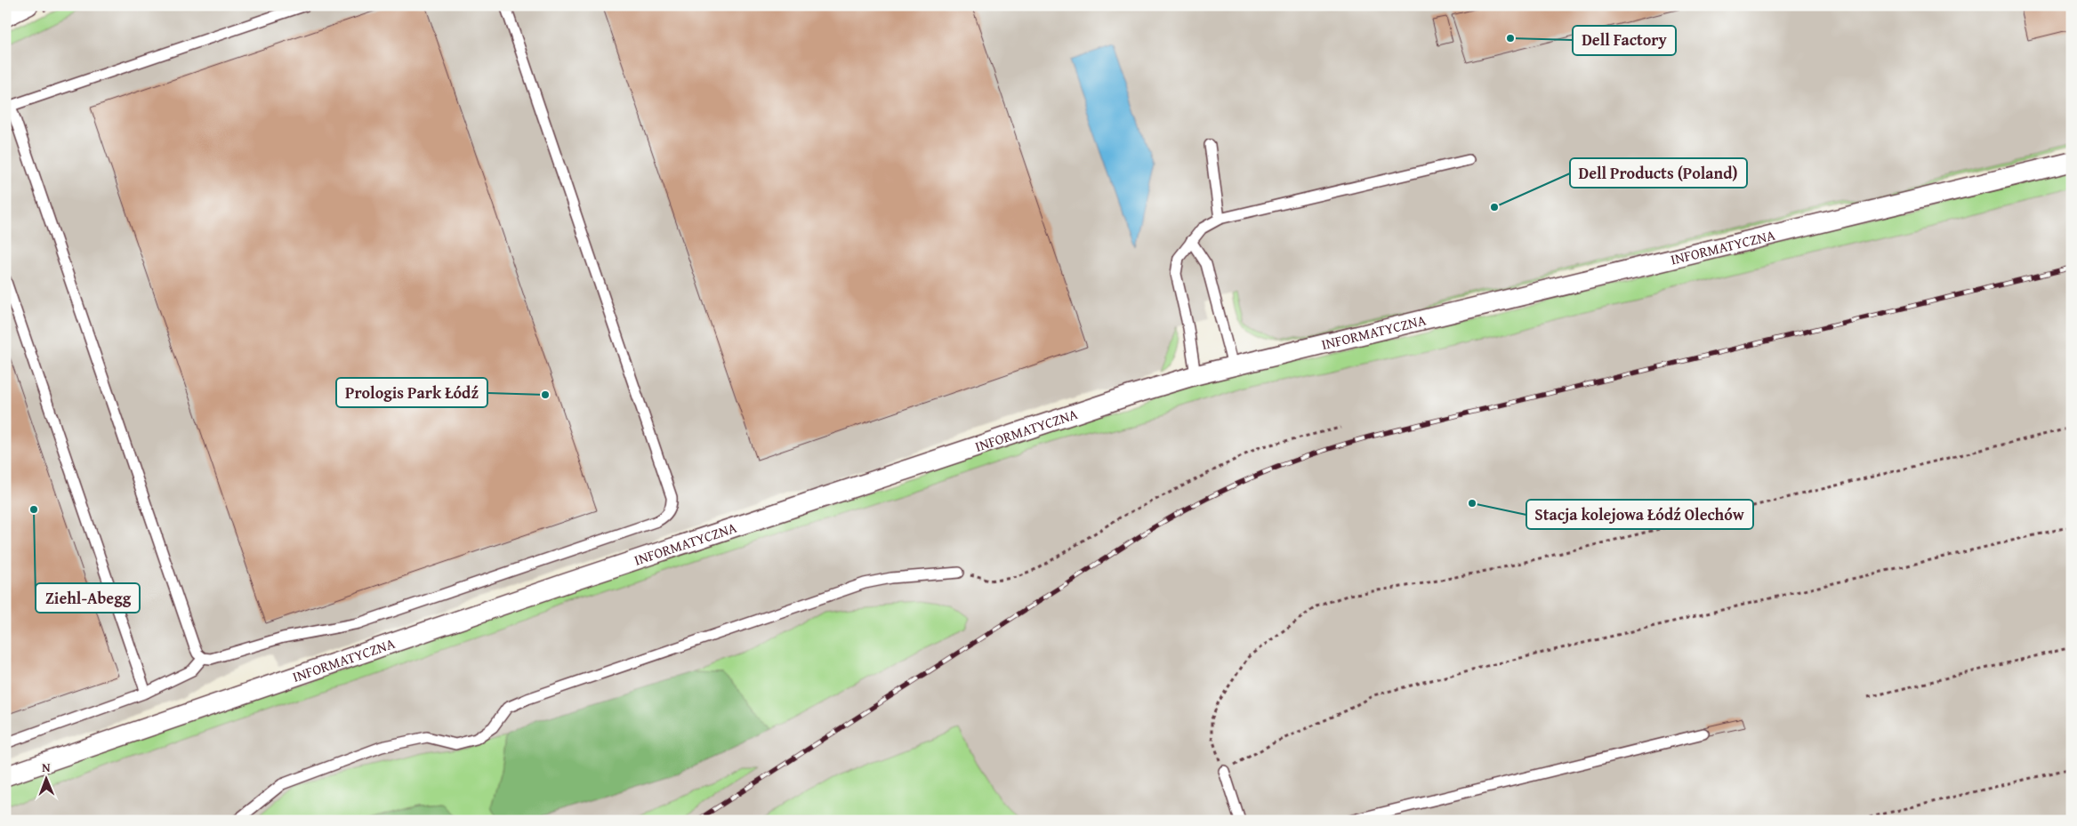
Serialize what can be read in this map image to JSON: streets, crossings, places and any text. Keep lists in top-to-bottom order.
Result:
{
  "streets": {
    "street": ["INFORMATYCZNA"]
  },
  "places": [
    "Dell Factory",
    "Dell Products (Poland)",
    "Prologis Park Łódź",
    "Stacja kolejowa Łódź Olechów",
    "Ziehl-Abegg"
  ],
  "north": "top"
}
